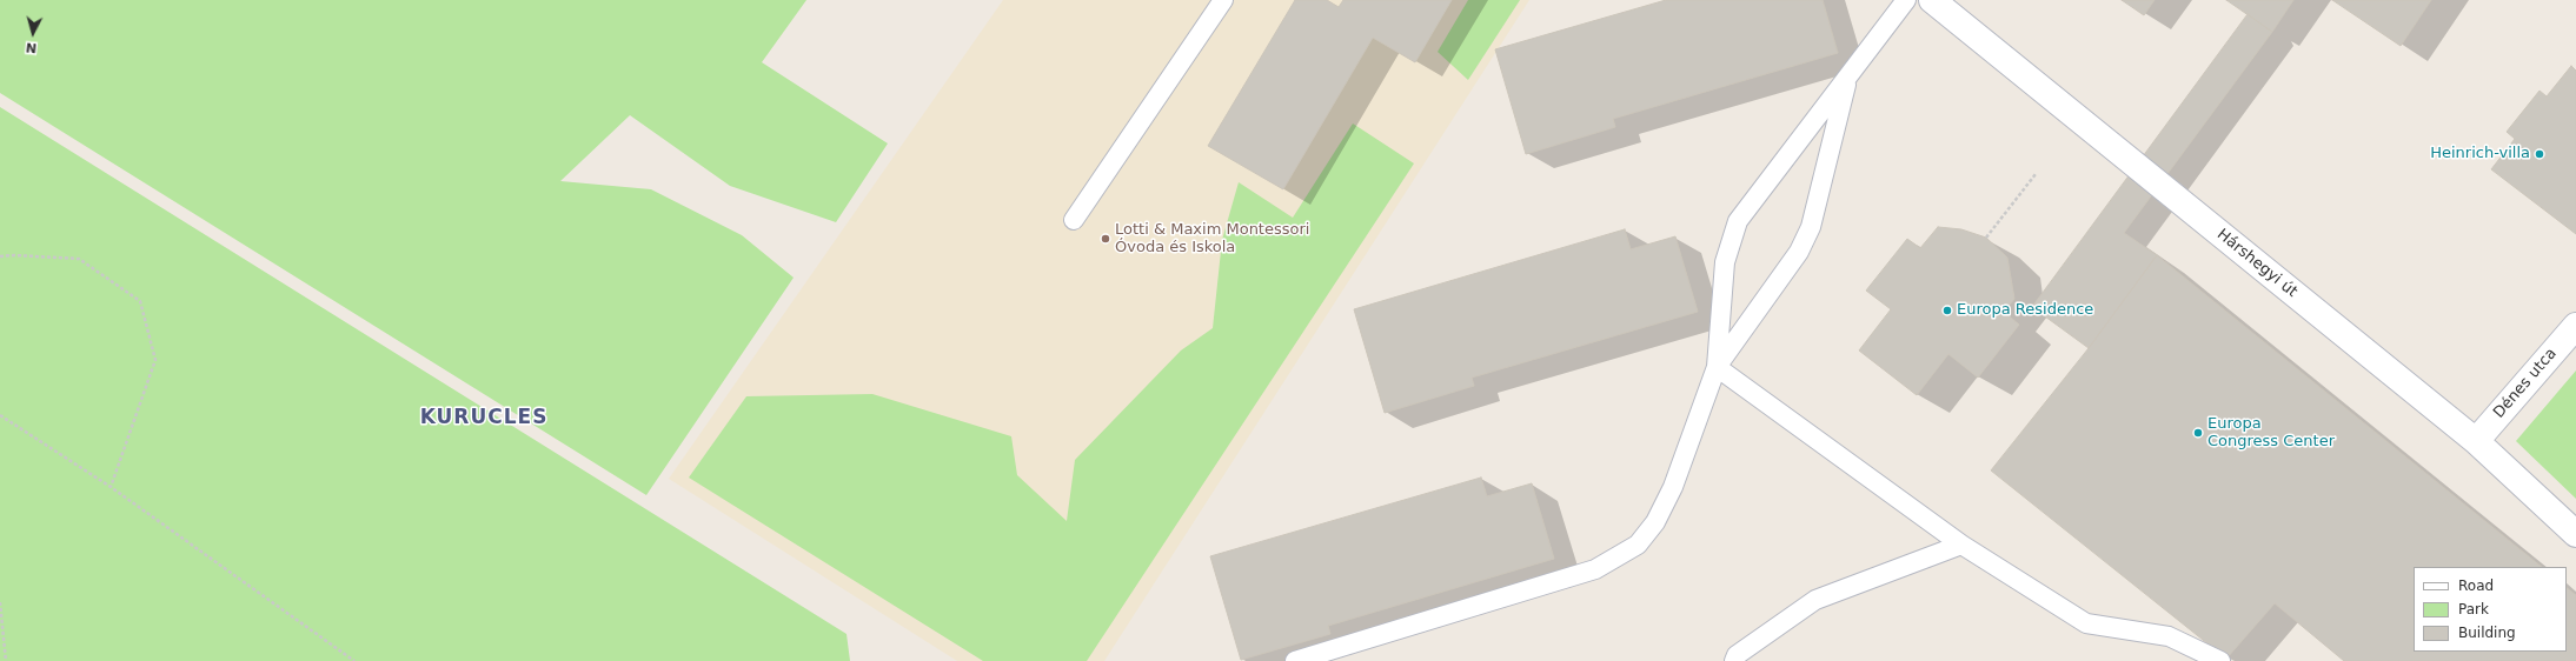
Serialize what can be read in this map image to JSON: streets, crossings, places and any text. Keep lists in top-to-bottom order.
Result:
{
  "streets": {
    "street": ["Hárshegyi út", "Dénes utca"]
  },
  "crossings": [
    ["Hárshegyi út", "Dénes utca"]
  ],
  "districts": ["KURUCLES"],
  "places": [
    "Heinrich-villa",
    "Lotti & Maxim Montessori Óvoda és Iskola",
    "Europa Residence",
    "Europa Congress Center"
  ],
  "legend": ["Road", "Park", "Building"],
  "north": "bottom"
}
